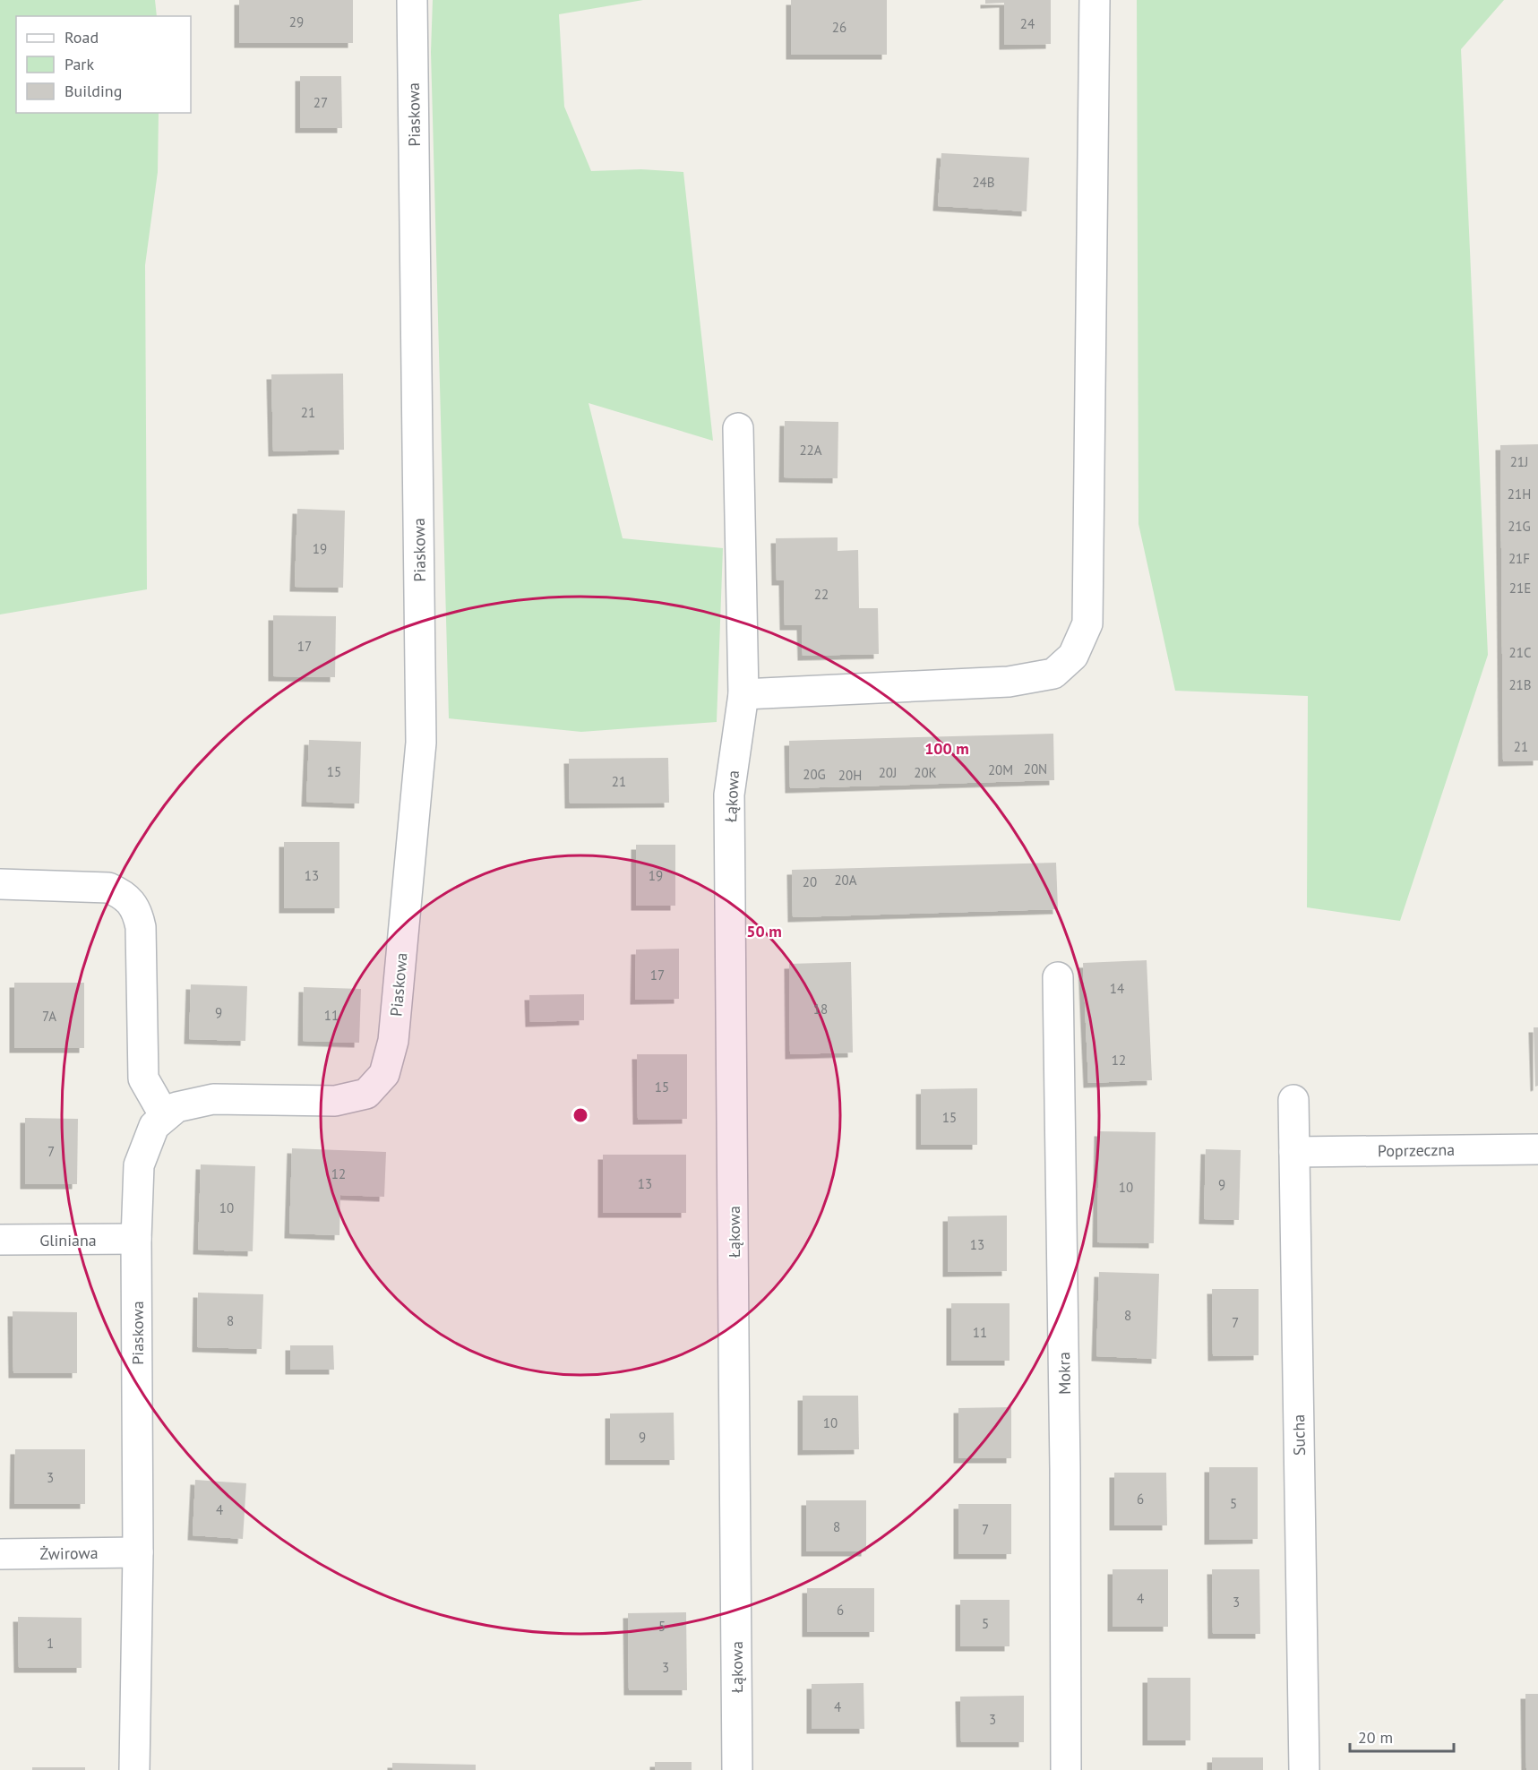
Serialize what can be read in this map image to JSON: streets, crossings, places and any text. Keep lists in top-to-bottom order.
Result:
{
  "streets": {
    "street": [
      "Piaskowa",
      "Łąkowa",
      "Poprzeczna",
      "Gliniana",
      "Mokra",
      "Sucha",
      "Żwirowa"
    ]
  },
  "crossings": [
    ["Piaskowa", "Gliniana"],
    ["Piaskowa", "Żwirowa"],
    ["Poprzeczna", "Sucha"]
  ],
  "house_numbers": [
    "29",
    "24",
    "26",
    "27",
    "24B",
    "21",
    "22A",
    "21J",
    "21H",
    "21G",
    "19",
    "21F",
    "21E",
    "22",
    "17",
    "21C",
    "21B",
    "21",
    "20N",
    "20M",
    "15",
    "20J",
    "20K",
    "20G",
    "20H",
    "21",
    "13",
    "19",
    "20A",
    "20",
    "17",
    "14",
    "18",
    "9",
    "11",
    "7A",
    "12",
    "15",
    "15",
    "7",
    "12",
    "13",
    "9",
    "10",
    "10",
    "13",
    "8",
    "8",
    "7",
    "11",
    "10",
    "9",
    "3",
    "6",
    "5",
    "4",
    "8",
    "7",
    "4",
    "3",
    "6",
    "5",
    "5",
    "1",
    "3",
    "4",
    "3"
  ],
  "legend": ["Road", "Park", "Building"],
  "scale_bar": "20 m",
  "rings": ["100 m", "50 m"]
}
